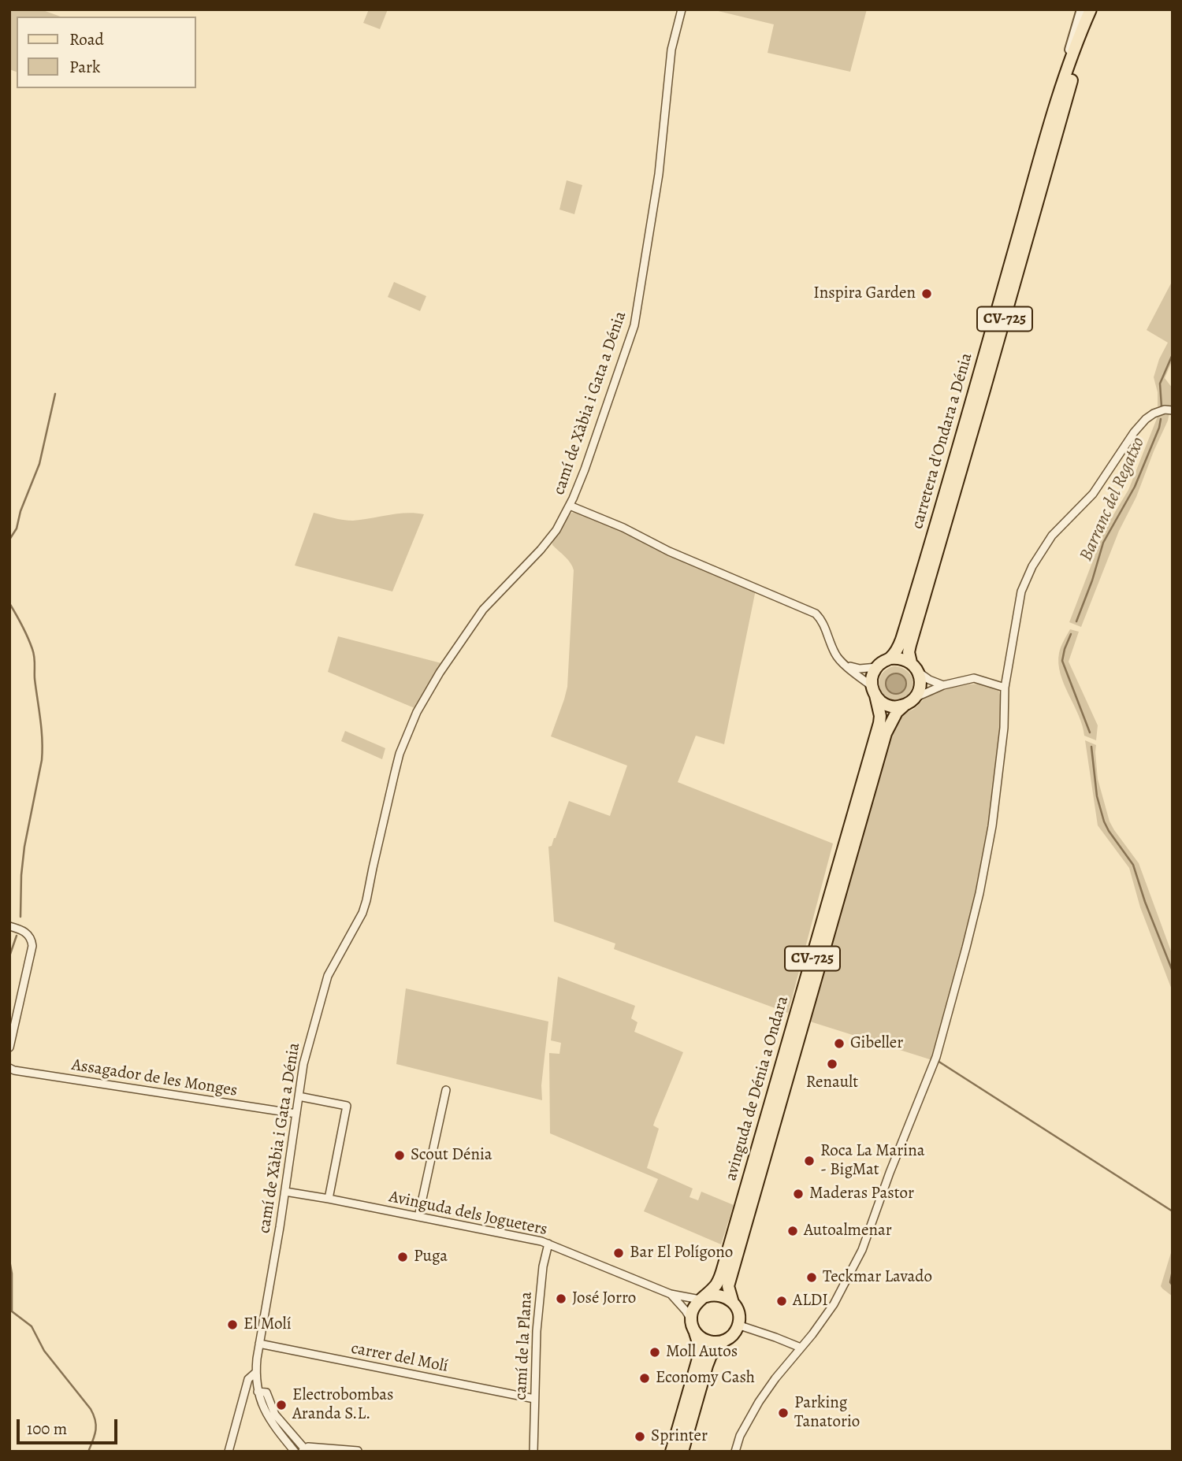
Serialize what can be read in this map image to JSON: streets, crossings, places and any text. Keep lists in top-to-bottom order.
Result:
{
  "streets": {
    "main road": ["CV-725", "carretera d'Ondara a Dénia", "avinguda de Dénia a Ondara"],
    "street": [
      "camí de Xàbia i Gata a Dénia",
      "Assagador de les Monges",
      "Avinguda dels Jogueters",
      "camí de la Plana",
      "carrer del Molí"
    ]
  },
  "crossings": [
    ["CV-725", "carretera d'Ondara a Dénia"],
    ["CV-725", "avinguda de Dénia a Ondara"],
    ["CV-725", "Avinguda dels Jogueters"],
    ["camí de Xàbia i Gata a Dénia", "Assagador de les Monges"],
    ["camí de Xàbia i Gata a Dénia", "Avinguda dels Jogueters"],
    ["camí de Xàbia i Gata a Dénia", "carrer del Molí"],
    ["carretera d'Ondara a Dénia", "avinguda de Dénia a Ondara"],
    ["avinguda de Dénia a Ondara", "Avinguda dels Jogueters"],
    ["Avinguda dels Jogueters", "camí de la Plana"],
    ["camí de la Plana", "carrer del Molí"]
  ],
  "water": ["Barranc del Regatxo"],
  "places": [
    "Inspira Garden",
    "Gibeller",
    "Renault",
    "Scout Dénia",
    "Roca La Marina - BigMat",
    "Maderas Pastor",
    "Autoalmenar",
    "Bar El Polígono",
    "Puga",
    "Teckmar Lavado",
    "José Jorro",
    "ALDI",
    "El Molí",
    "Moll Autos",
    "Economy Cash",
    "Electrobombas Aranda S.L.",
    "Parking Tanatorio",
    "Sprinter"
  ],
  "legend": ["Road", "Park"],
  "scale_bar": "100 m"
}
